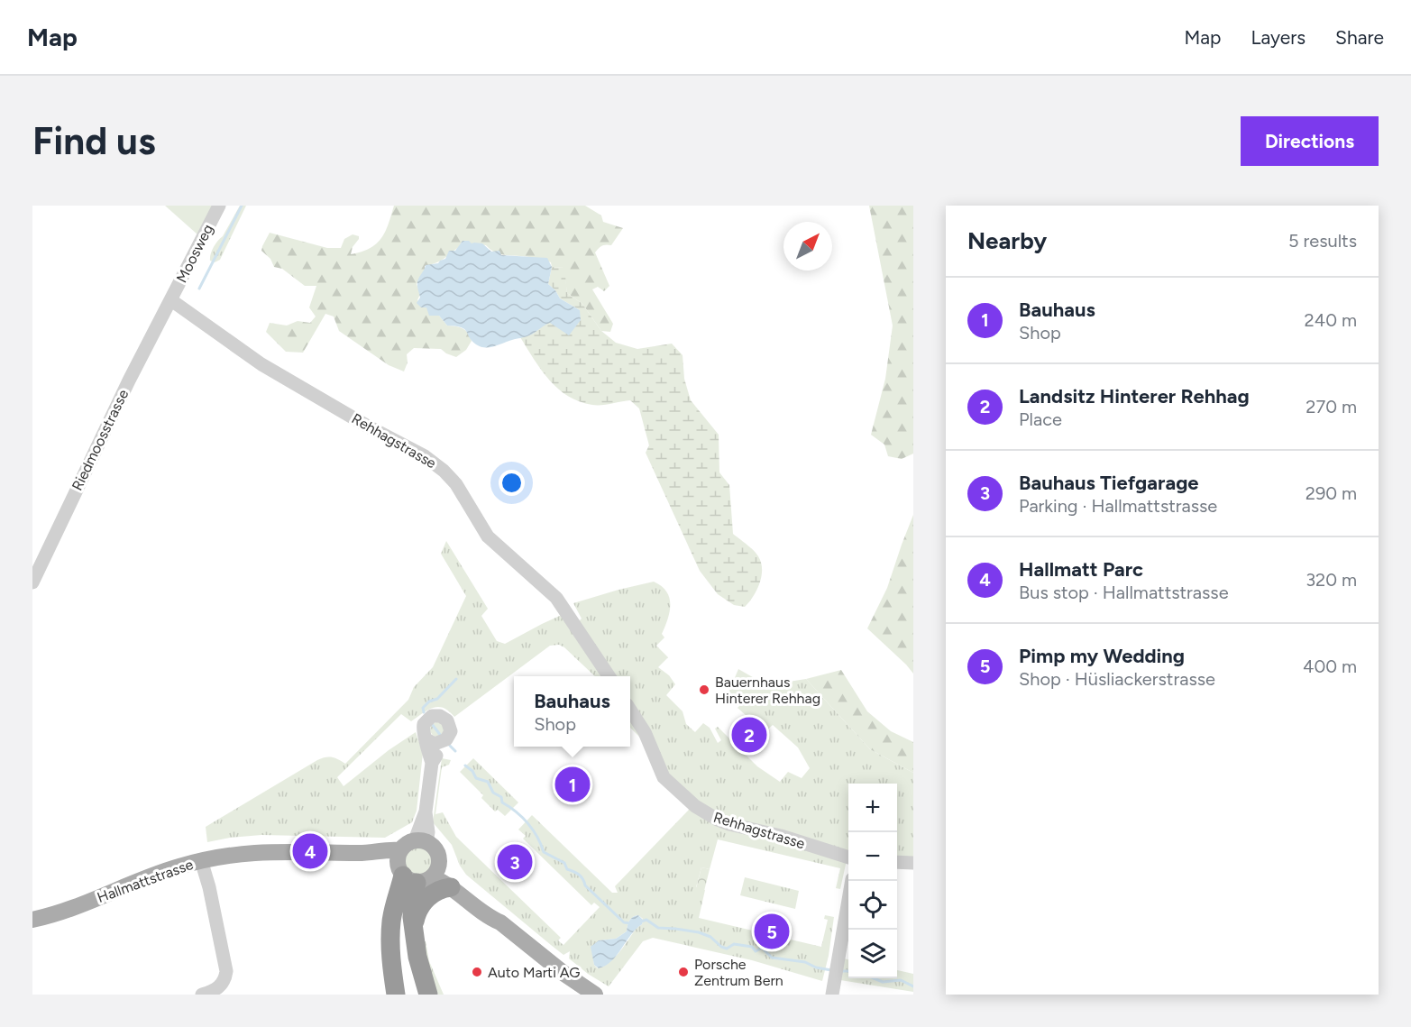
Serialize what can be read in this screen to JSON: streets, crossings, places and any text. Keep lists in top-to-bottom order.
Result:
{
  "streets": {
    "main road": ["Hallmattstrasse"],
    "street": ["Moosweg", "Riedmoosstrasse", "Rehhagstrasse"]
  },
  "crossings": [
    ["Moosweg", "Riedmoosstrasse"],
    ["Moosweg", "Rehhagstrasse"],
    ["Riedmoosstrasse", "Rehhagstrasse"]
  ],
  "places": ["Bauernhaus Hinterer Rehhag", "Auto Marti AG", "Porsche Zentrum Bern"],
  "north": "top right",
  "page": {
    "header": "Map",
    "nav": ["Map", "Layers", "Share"],
    "buttons": "Directions",
    "title": "Find us",
    "heading": ["Nearby", "5 results"],
    "list": [
      {
        "mark": "1",
        "name": "Bauhaus",
        "note": "Shop",
        "value": "240 m"
      },
      {
        "mark": "2",
        "name": "Landsitz Hinterer Rehhag",
        "note": "Place",
        "value": "270 m"
      },
      {
        "mark": "3",
        "name": "Bauhaus Tiefgarage",
        "note": "Parking · Hallmattstrasse",
        "value": "290 m"
      },
      {
        "mark": "4",
        "name": "Hallmatt Parc",
        "note": "Bus stop · Hallmattstrasse",
        "value": "320 m"
      },
      {
        "mark": "5",
        "name": "Pimp my Wedding",
        "note": "Shop · Hüsliackerstrasse",
        "value": "400 m"
      }
    ],
    "popup": ["Bauhaus", "Shop"],
    "pins": [
      "2",
      "1",
      "4",
      "3",
      "5"
    ],
    "map_buttons": ["+", "−"]
  }
}
